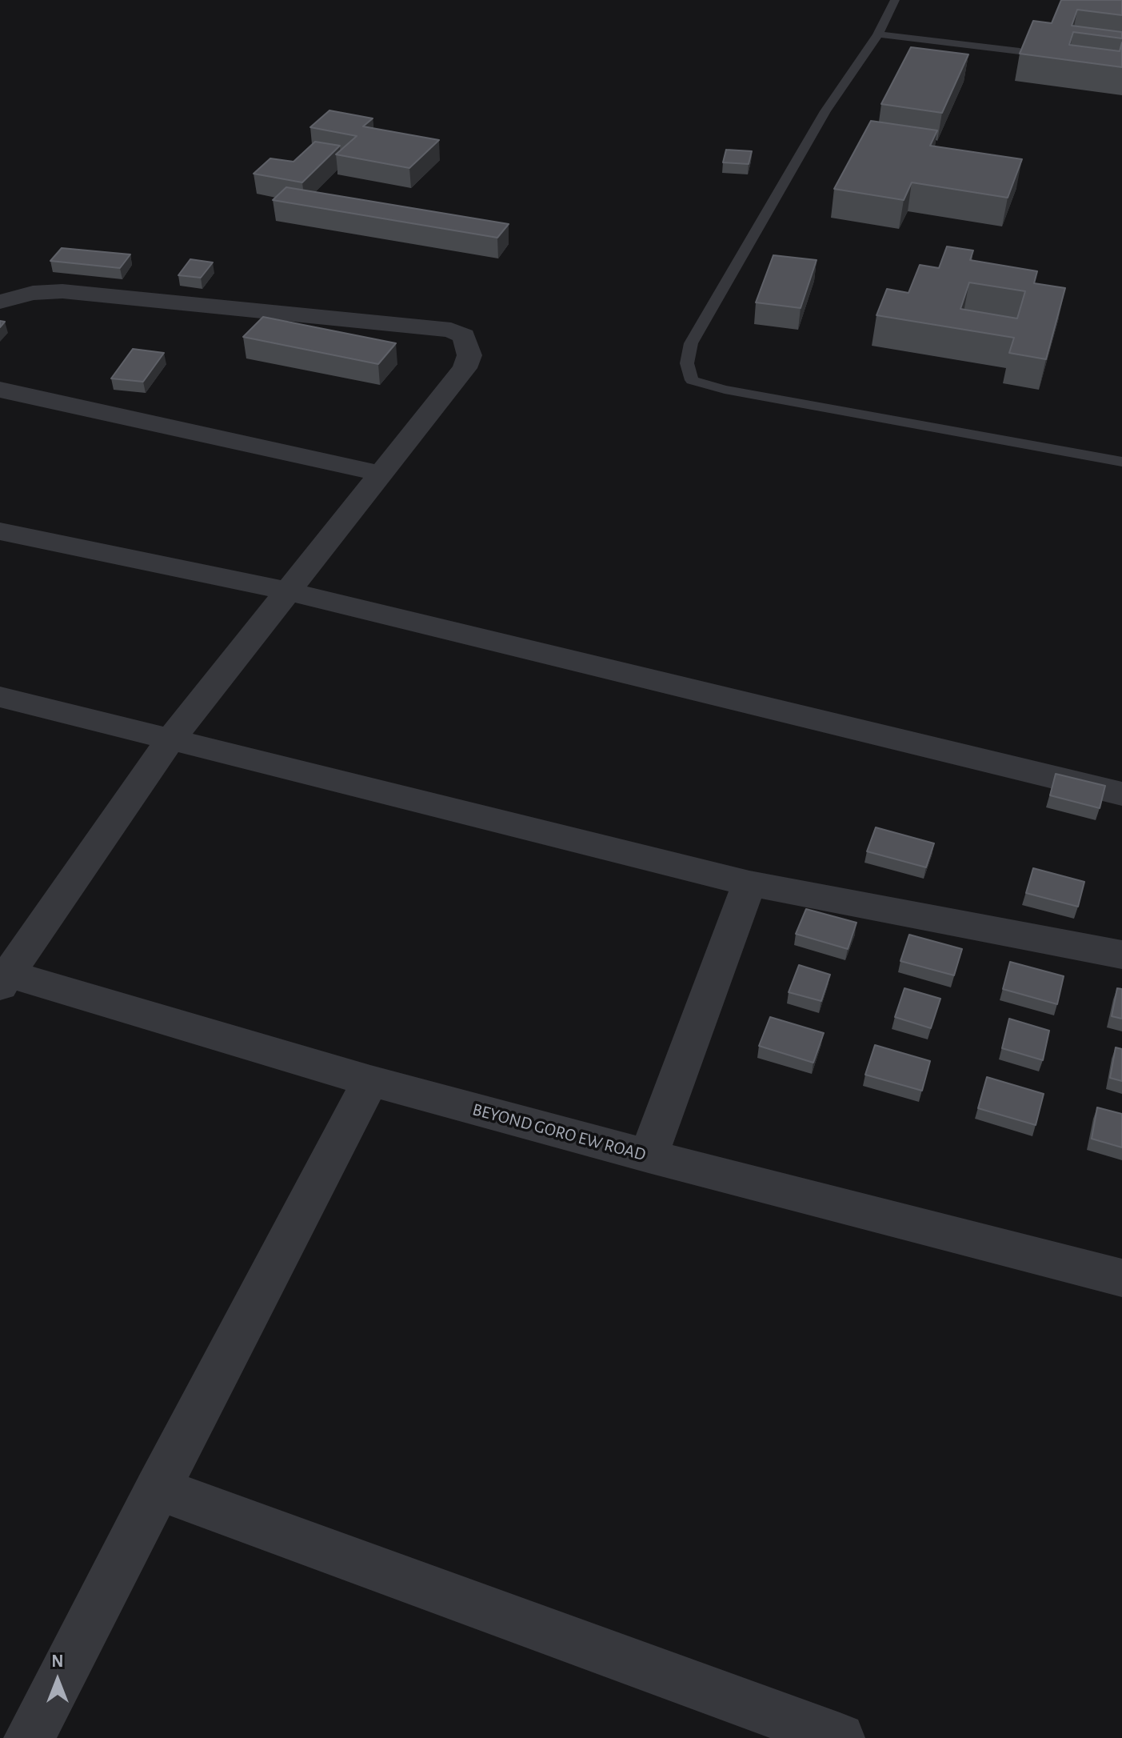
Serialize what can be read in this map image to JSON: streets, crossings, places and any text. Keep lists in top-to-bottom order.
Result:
{
  "streets": {
    "street": ["BEYOND GORO EW ROAD"]
  },
  "north": "top"
}
